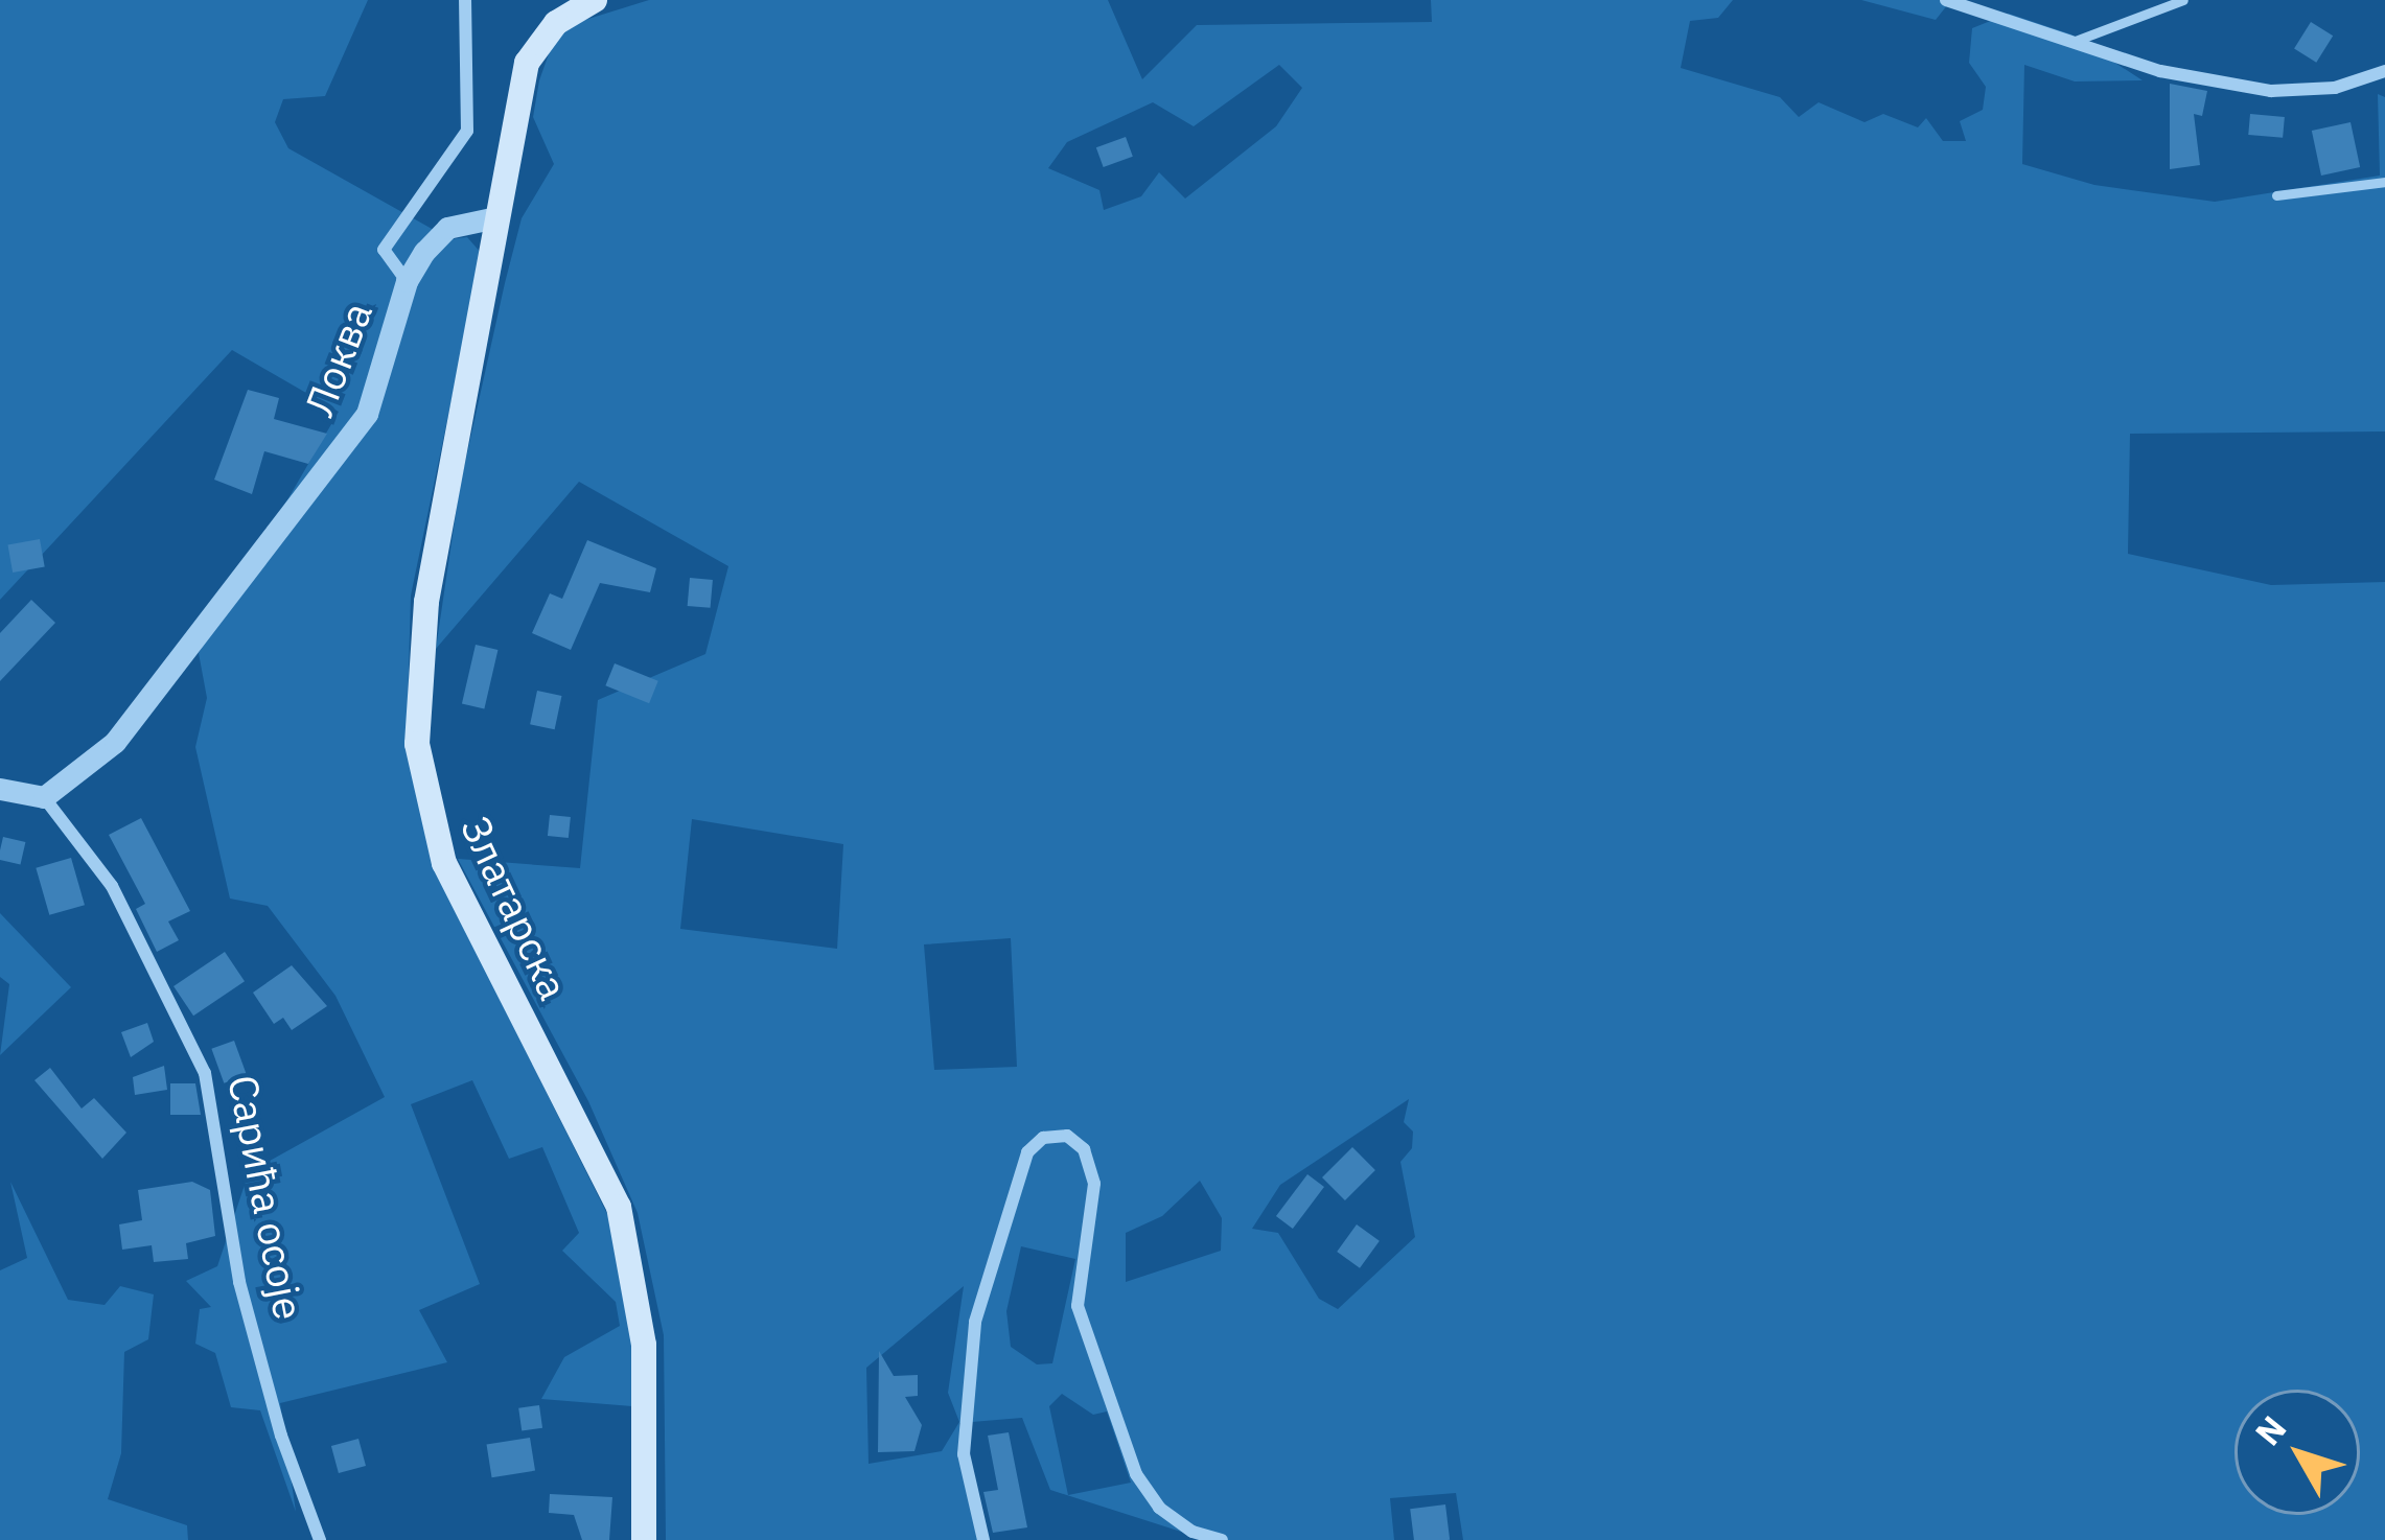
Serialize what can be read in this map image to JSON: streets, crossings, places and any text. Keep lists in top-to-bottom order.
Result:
{
  "streets": {
    "main road": ["Златарска"],
    "street": ["Локва", "Сарића осоје"]
  },
  "crossings": [
    ["Локва", "Златарска"],
    ["Локва", "Сарића осоје"]
  ],
  "north": "top left"
}
